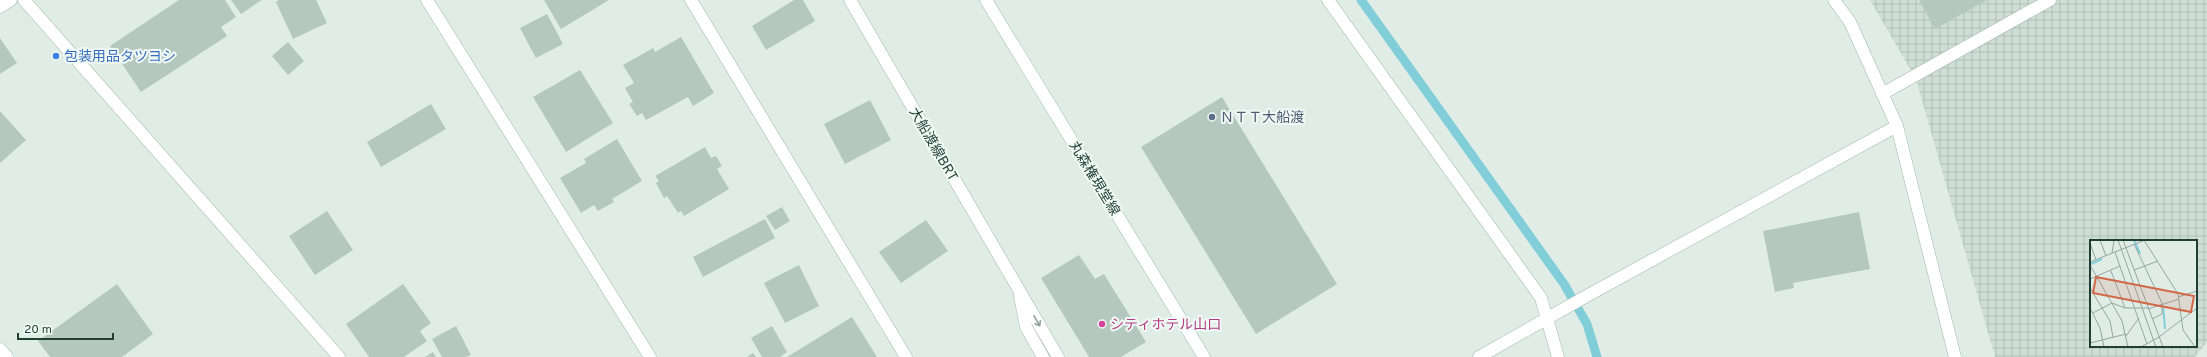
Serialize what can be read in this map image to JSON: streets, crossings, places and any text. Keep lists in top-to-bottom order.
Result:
{
  "streets": {
    "street": ["大船渡線BRT", "丸森権現堂線"]
  },
  "places": ["包装用品タツヨシ", "ＮＴＴ大船渡", "シティホテル山口"],
  "scale_bar": "20 m"
}
